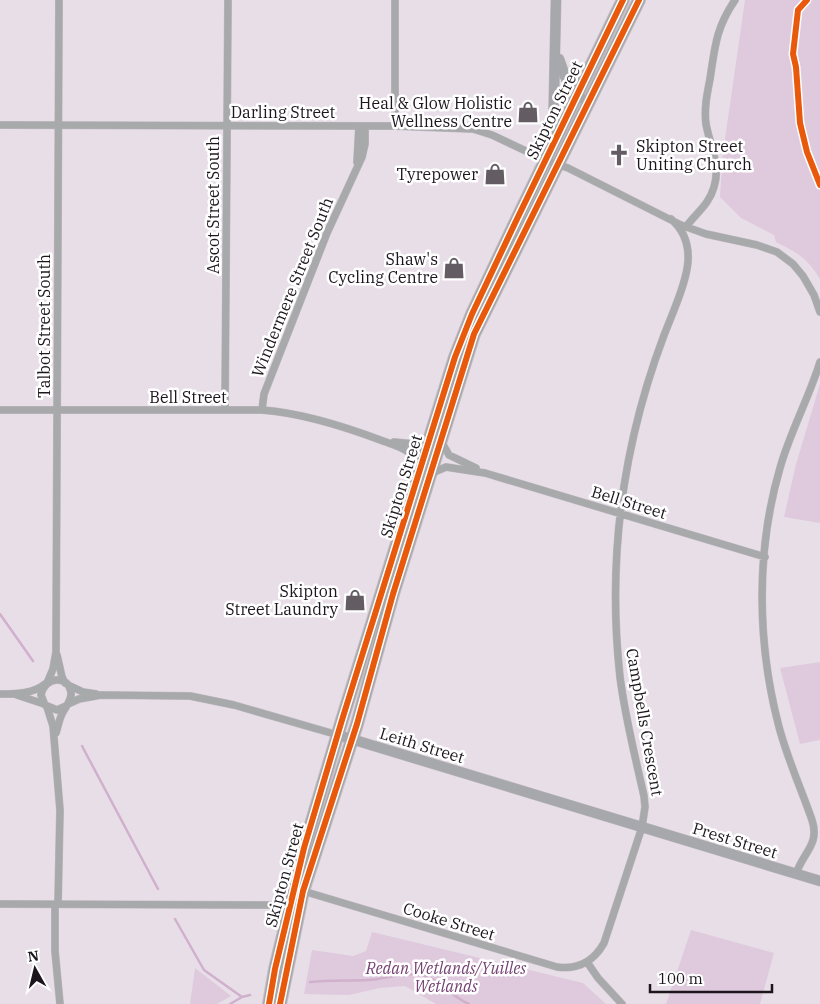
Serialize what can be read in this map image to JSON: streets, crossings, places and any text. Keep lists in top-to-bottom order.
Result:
{
  "streets": {
    "highway": ["Skipton Street"],
    "main road": ["Leith Street", "Prest Street"],
    "street": [
      "Darling Street",
      "Ascot Street South",
      "Windermere Street South",
      "Talbot Street South",
      "Bell Street",
      "Campbells Crescent",
      "Cooke Street"
    ]
  },
  "crossings": [
    ["Skipton Street", "Darling Street"],
    ["Skipton Street", "Bell Street"],
    ["Skipton Street", "Leith Street"],
    ["Skipton Street", "Cooke Street"],
    ["Darling Street", "Ascot Street South"],
    ["Darling Street", "Windermere Street South"],
    ["Darling Street", "Talbot Street South"],
    ["Darling Street", "Campbells Crescent"],
    ["Ascot Street South", "Bell Street"],
    ["Windermere Street South", "Bell Street"],
    ["Talbot Street South", "Bell Street"],
    ["Talbot Street South", "Leith Street"],
    ["Bell Street", "Campbells Crescent"],
    ["Campbells Crescent", "Leith Street"],
    ["Campbells Crescent", "Prest Street"],
    ["Campbells Crescent", "Cooke Street"],
    ["Leith Street", "Prest Street"]
  ],
  "parks": ["Redan Wetlands/Yuilles Wetlands"],
  "places": {
    "shop": [
      "Heal & Glow Holistic Wellness Centre",
      "Tyrepower",
      "Shaw's Cycling Centre",
      "Skipton Street Laundry"
    ],
    "church": ["Skipton Street Uniting Church"]
  },
  "scale_bar": "100 m",
  "north": "top"
}
